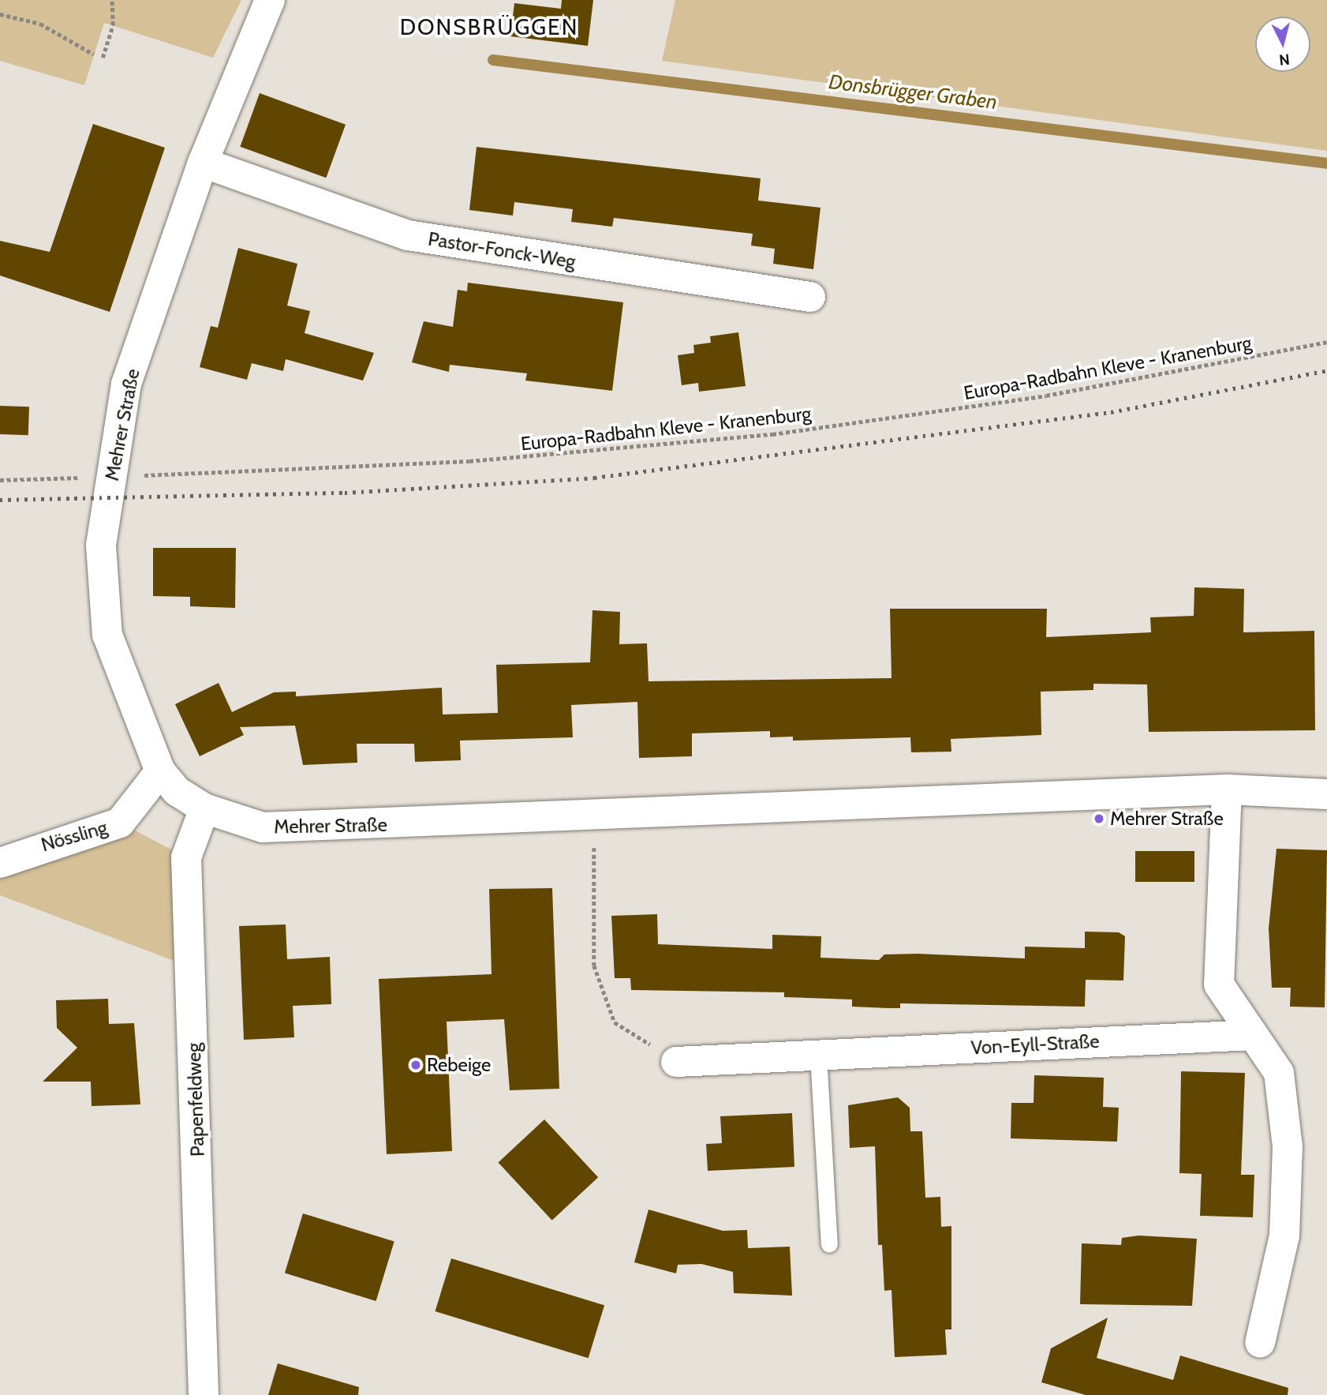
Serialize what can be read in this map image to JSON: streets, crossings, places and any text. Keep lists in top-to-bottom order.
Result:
{
  "streets": {
    "street": [
      "Pastor-Fonck-Weg",
      "Mehrer Straße",
      "Nössling",
      "Von-Eyll-Straße",
      "Papenfeldweg"
    ],
    "path": ["Europa-Radbahn Kleve - Kranenburg"]
  },
  "crossings": [
    ["Pastor-Fonck-Weg", "Mehrer Straße"],
    ["Europa-Radbahn Kleve - Kranenburg", "Mehrer Straße"],
    ["Mehrer Straße", "Nössling"],
    ["Mehrer Straße", "Papenfeldweg"]
  ],
  "districts": ["DONSBRÜGGEN"],
  "water": ["Donsbrügger Graben"],
  "places": ["Mehrer Straße", "Rebeige"],
  "north": "bottom"
}
